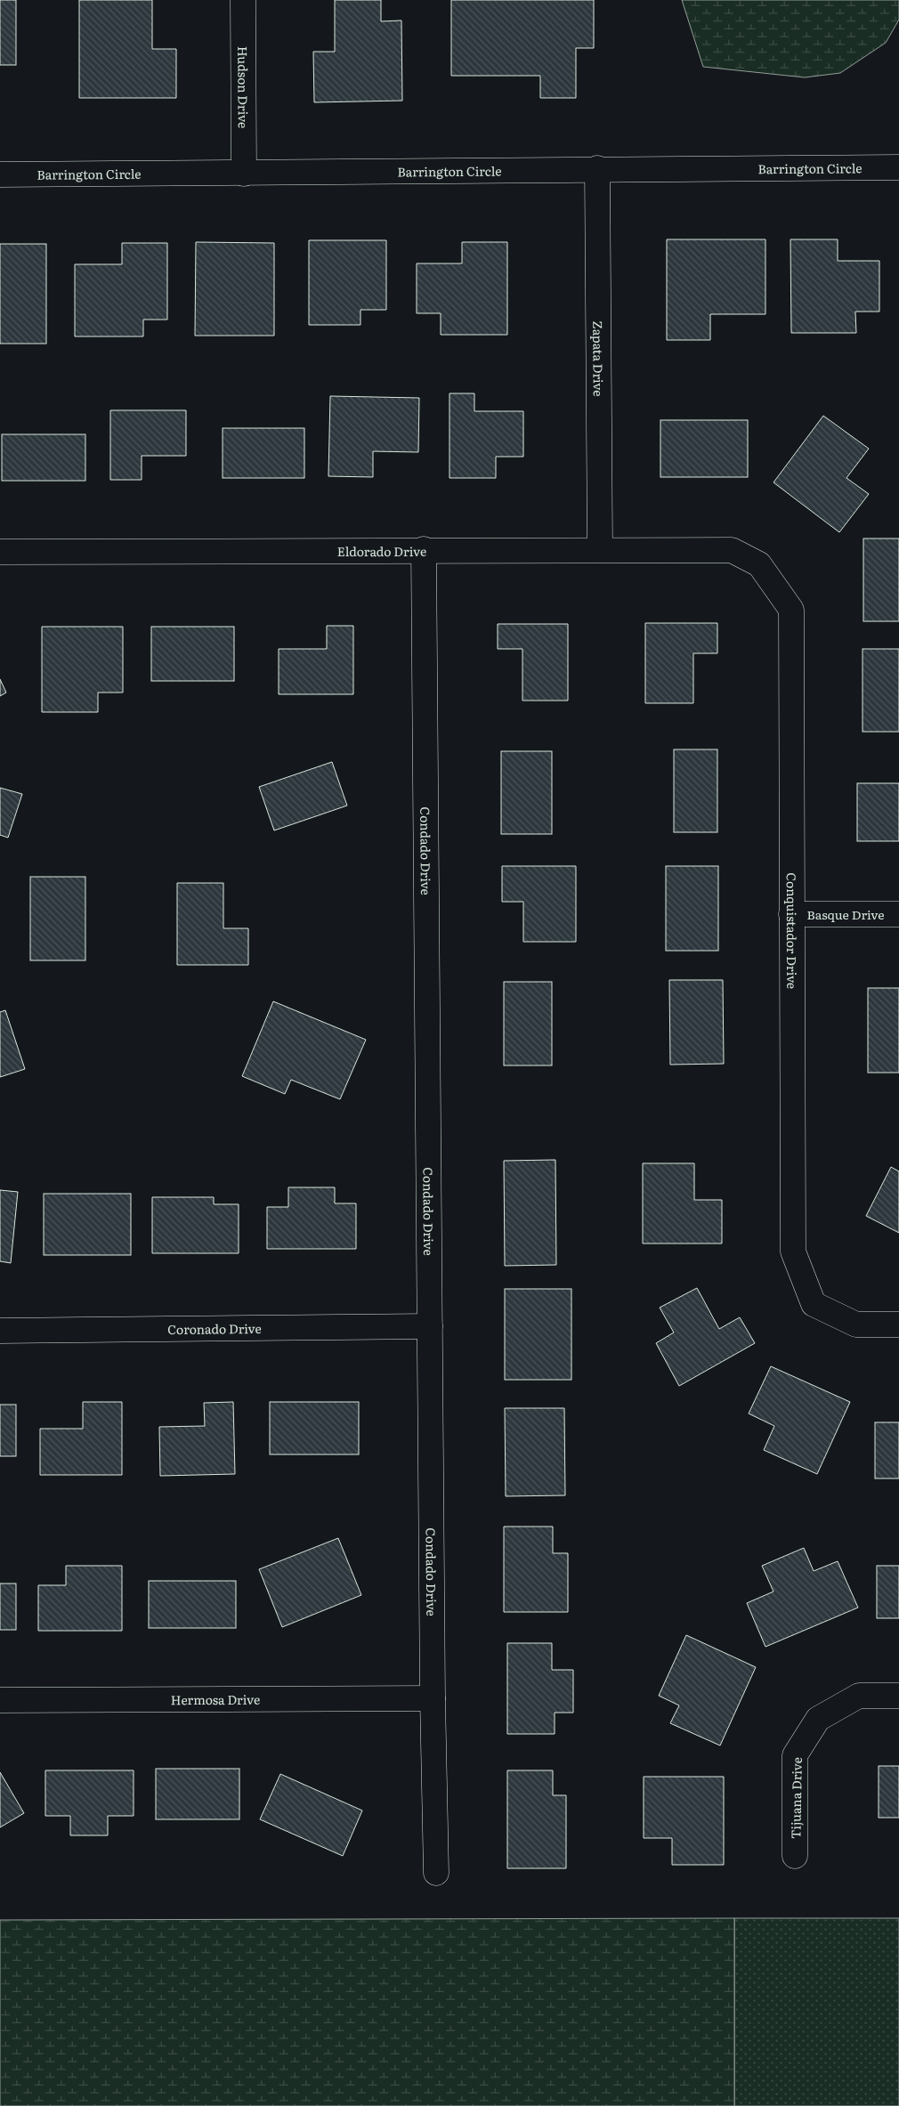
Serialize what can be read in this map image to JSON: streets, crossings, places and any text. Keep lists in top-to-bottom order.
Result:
{
  "streets": {
    "street": [
      "Hudson Drive",
      "Barrington Circle",
      "Zapata Drive",
      "Eldorado Drive",
      "Condado Drive",
      "Basque Drive",
      "Conquistador Drive",
      "Coronado Drive",
      "Hermosa Drive",
      "Tijuana Drive"
    ]
  },
  "crossings": [
    ["Hudson Drive", "Barrington Circle"],
    ["Barrington Circle", "Zapata Drive"],
    ["Zapata Drive", "Eldorado Drive"],
    ["Eldorado Drive", "Condado Drive"],
    ["Eldorado Drive", "Conquistador Drive"],
    ["Condado Drive", "Coronado Drive"],
    ["Condado Drive", "Hermosa Drive"],
    ["Basque Drive", "Conquistador Drive"]
  ]
}
